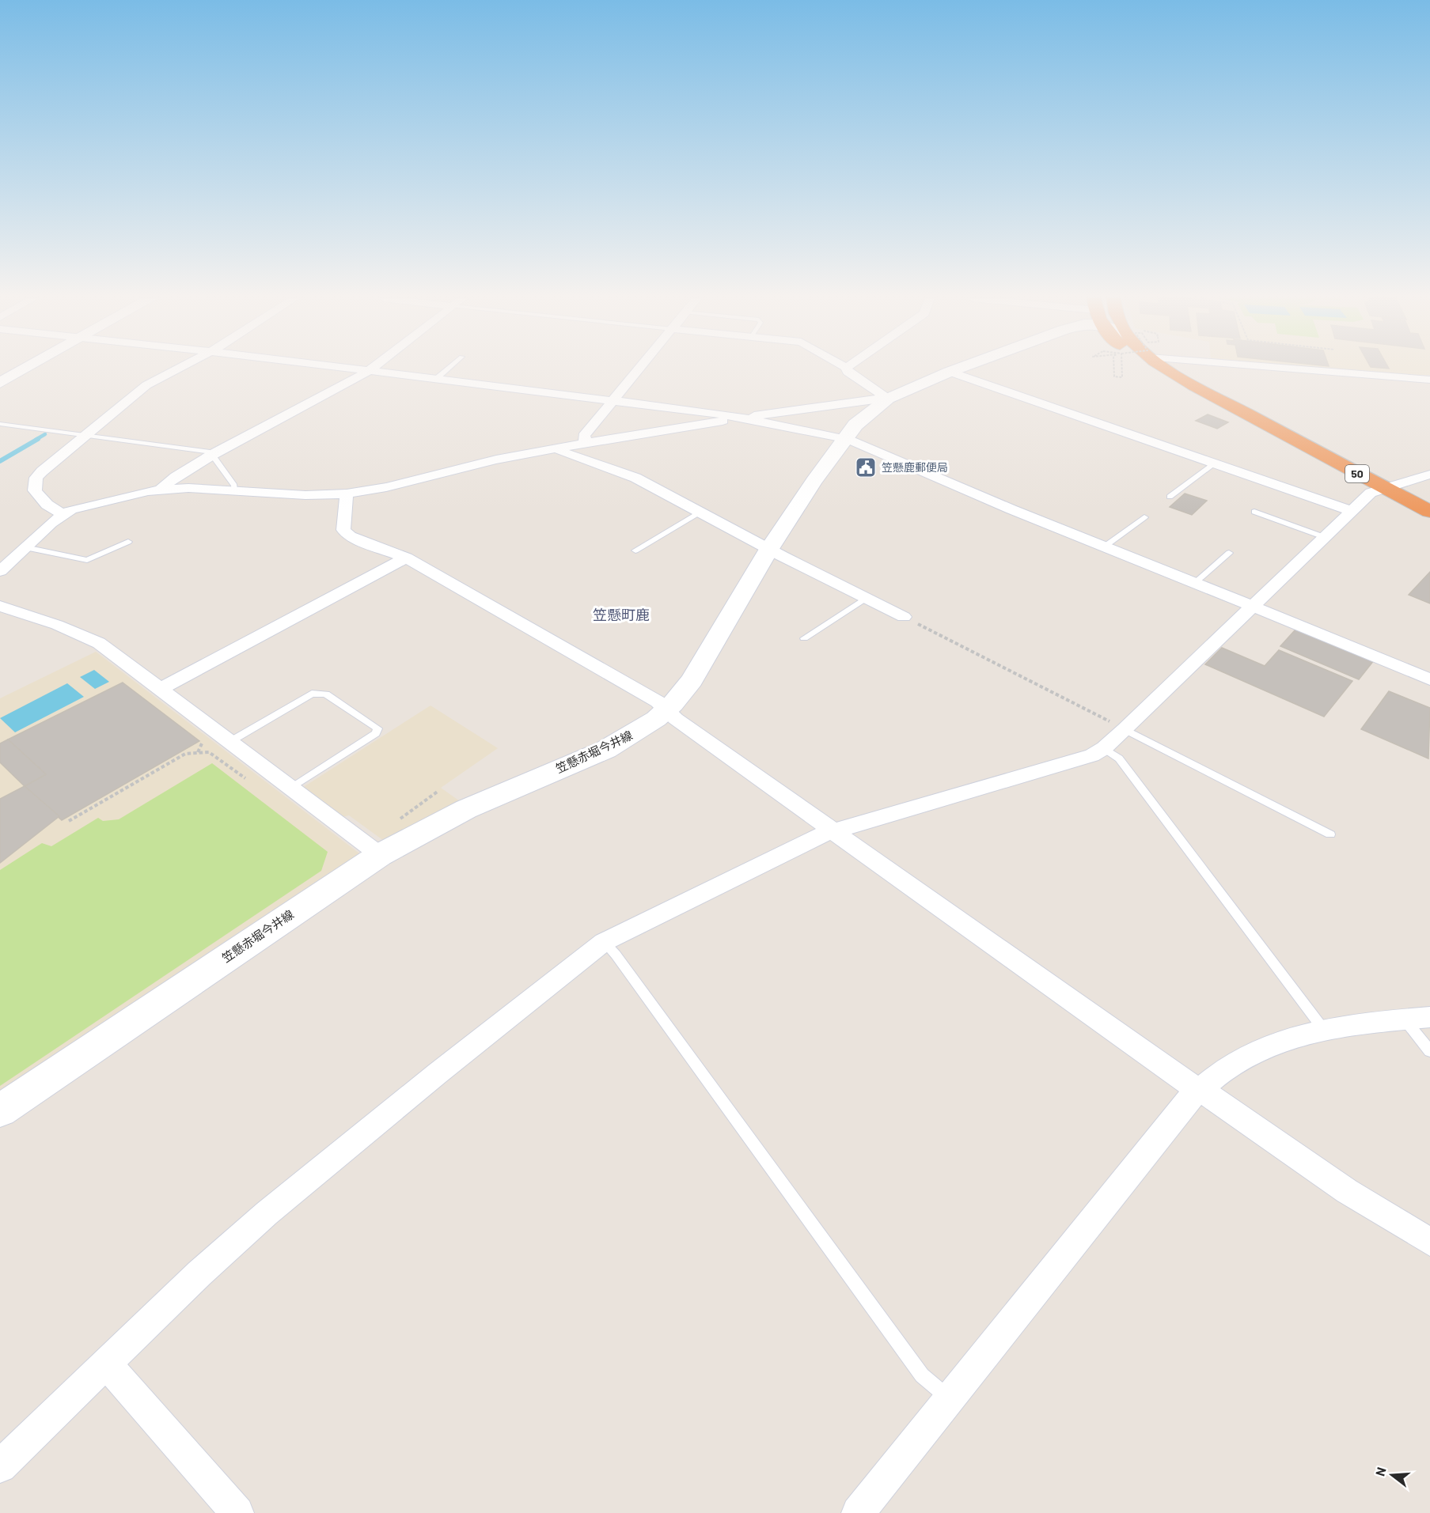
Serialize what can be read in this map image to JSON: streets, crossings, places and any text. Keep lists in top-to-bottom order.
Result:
{
  "streets": {
    "highway": ["50"],
    "main road": ["笠懸赤堀今井線"]
  },
  "districts": ["笠懸町鹿"],
  "places": {
    "public building": ["笠懸鹿郵便局"]
  },
  "north": "left"
}
